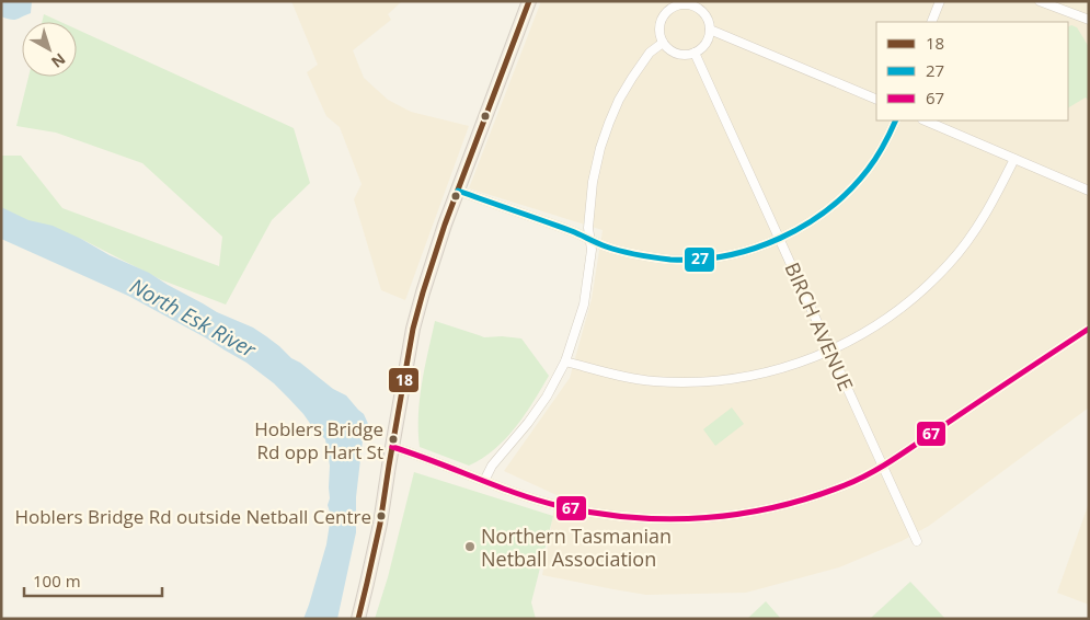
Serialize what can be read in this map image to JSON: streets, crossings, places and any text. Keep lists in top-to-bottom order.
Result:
{
  "streets": {
    "street": ["BIRCH AVENUE"]
  },
  "water": ["North Esk River"],
  "places": ["Hoblers Bridge Rd opp Hart St", "Hoblers Bridge Rd outside Netball Centre", "Northern Tasmanian Netball Association"],
  "lines": ["transit line 18", "transit line 27", "transit line 67"],
  "legend": ["18", "27", "67"],
  "scale_bar": "100 m",
  "north": "bottom right"
}
